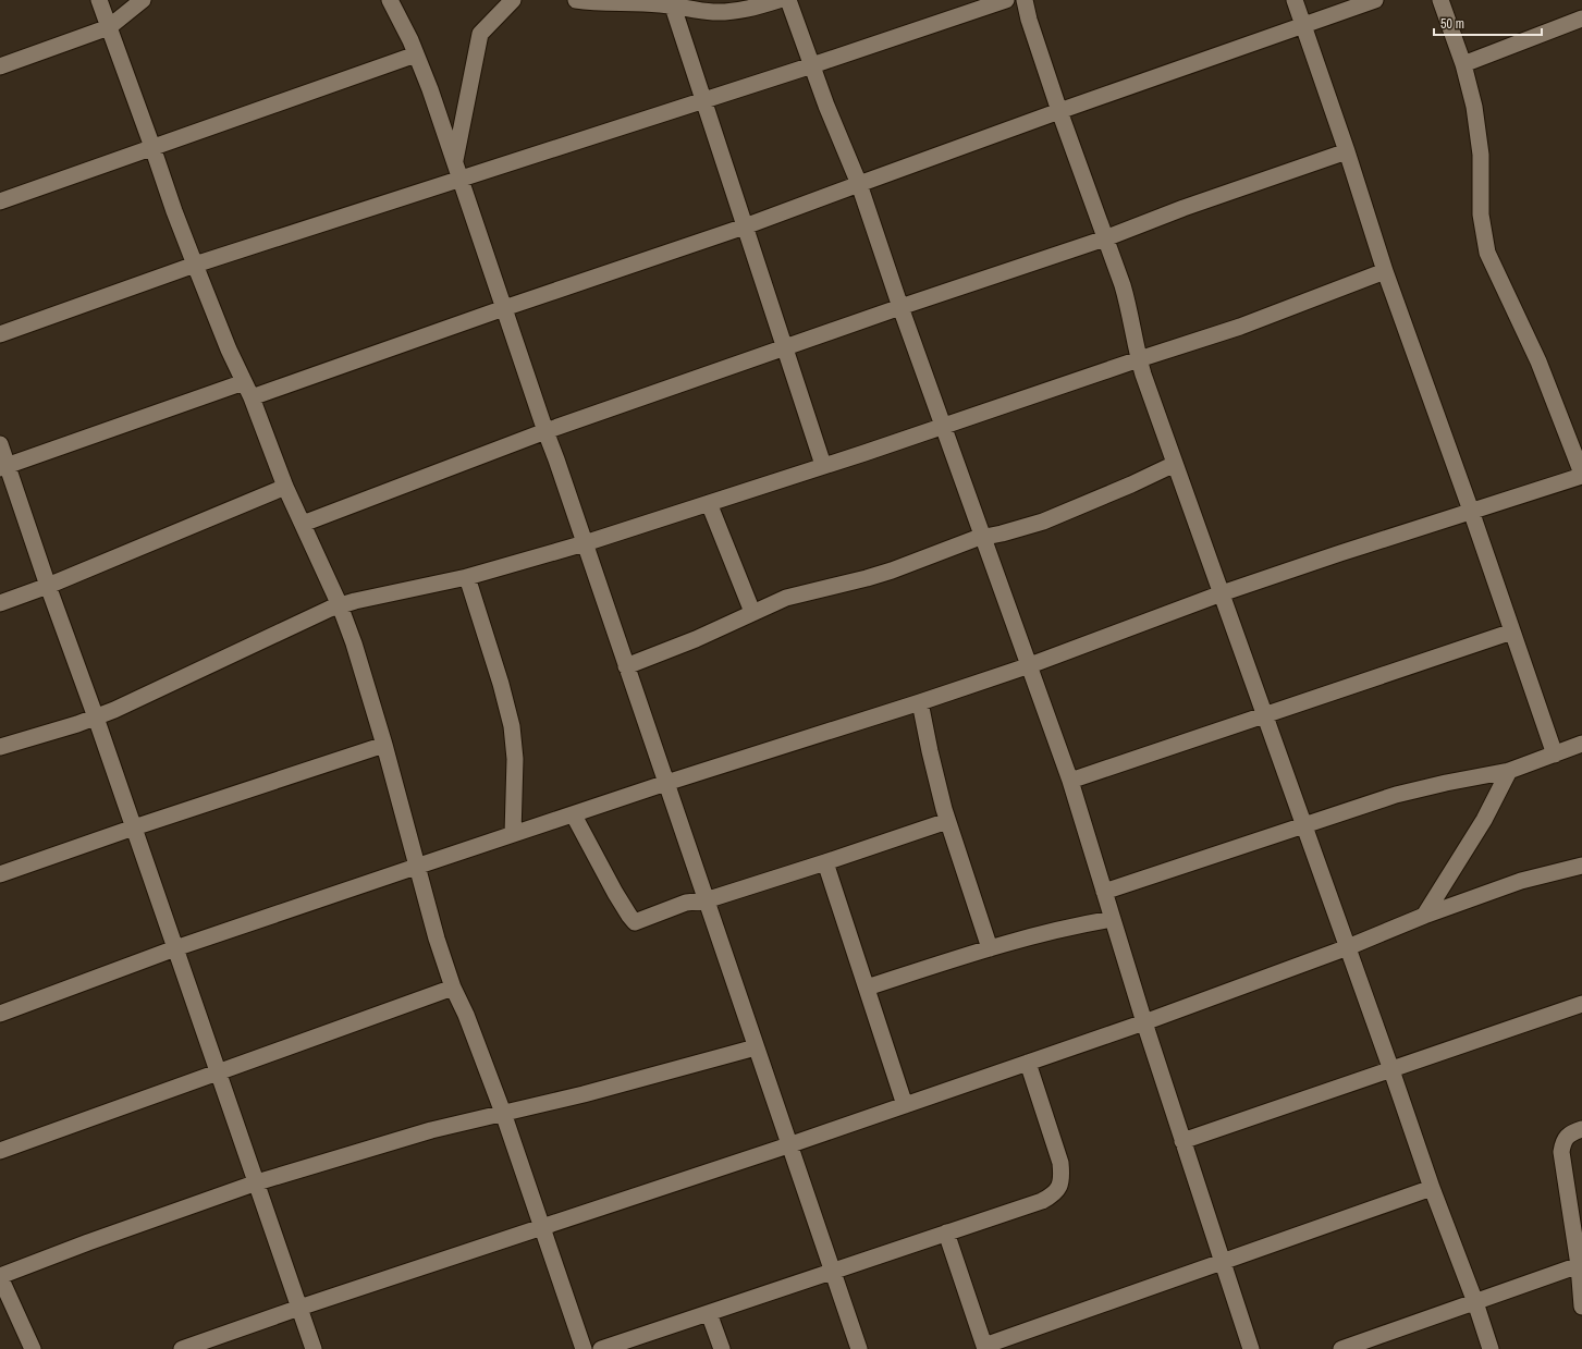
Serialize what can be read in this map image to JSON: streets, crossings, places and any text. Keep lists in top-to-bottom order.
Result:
{
  "scale_bar": "50 m"
}
